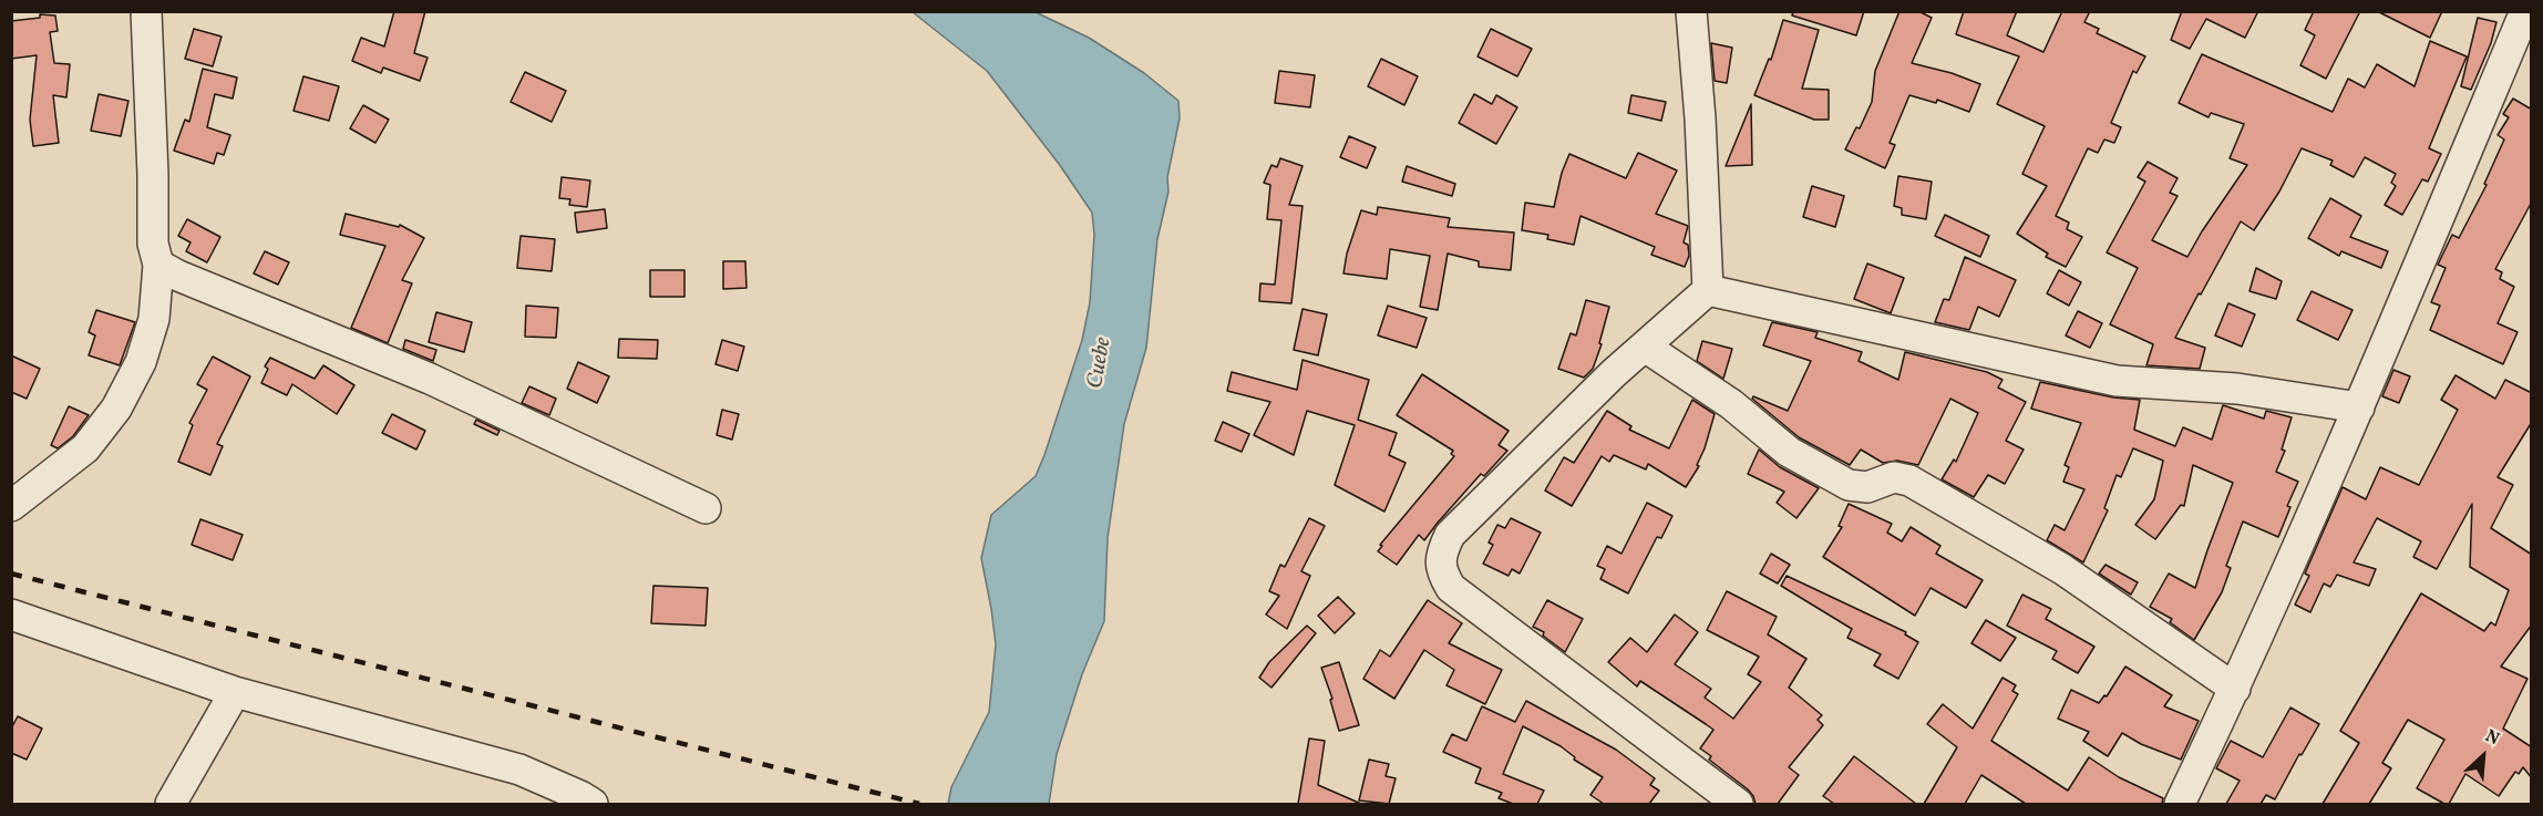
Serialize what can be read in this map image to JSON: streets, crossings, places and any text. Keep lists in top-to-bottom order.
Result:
{
  "water": ["Cuebe"],
  "north": "top right"
}
